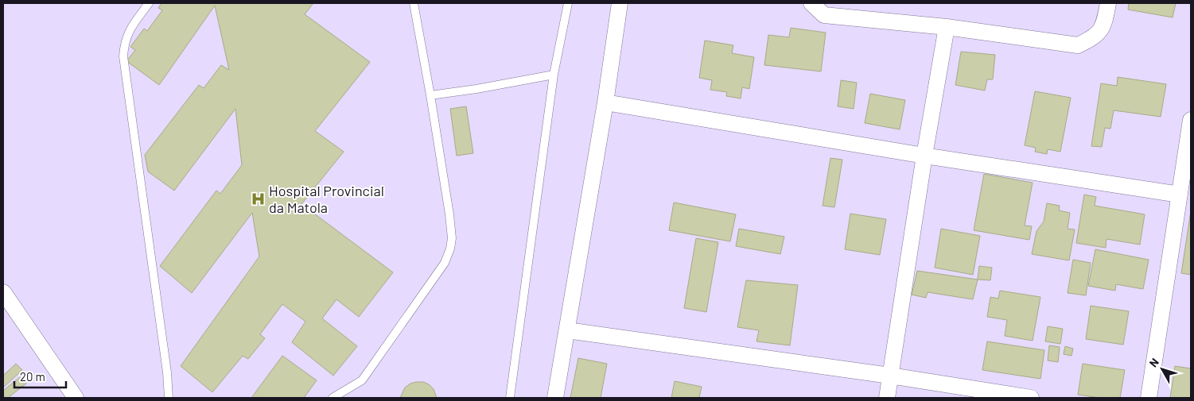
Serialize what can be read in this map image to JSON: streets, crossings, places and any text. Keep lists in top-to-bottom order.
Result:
{
  "places": {
    "hospital": ["Hospital Provincial da Matola"]
  },
  "scale_bar": "20 m",
  "north": "top left"
}
